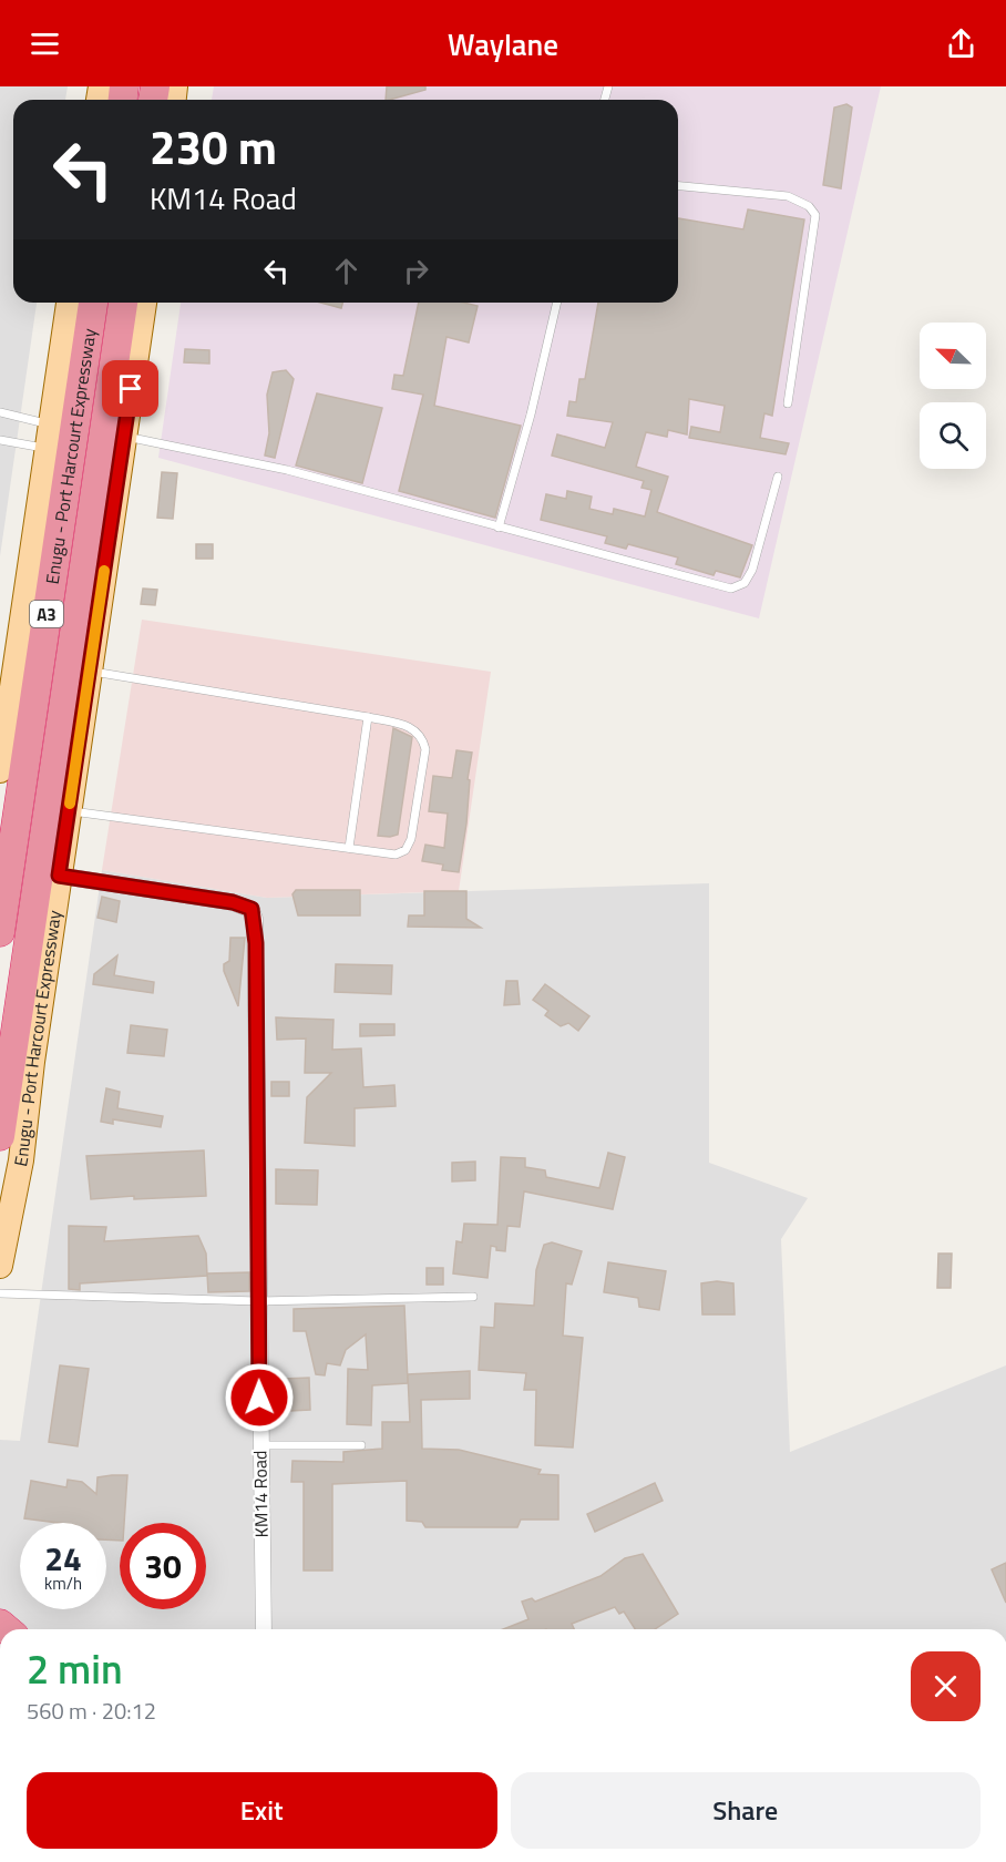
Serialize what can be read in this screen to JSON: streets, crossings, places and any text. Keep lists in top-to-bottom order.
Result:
{
  "streets": {
    "highway": ["Enugu - Port Harcourt Expressway", "A3"],
    "street": ["KM14 Road"]
  },
  "crossings": [
    ["Enugu - Port Harcourt Expressway", "KM14 Road"]
  ],
  "north": "top left",
  "page": {
    "header": "Waylane",
    "turn": ["230 m", "KM14 Road"],
    "speed": "24 km/h",
    "limit": "30",
    "heading": ["2 min", "560 m · 20:12"],
    "buttons": ["Exit", "Share"]
  }
}
